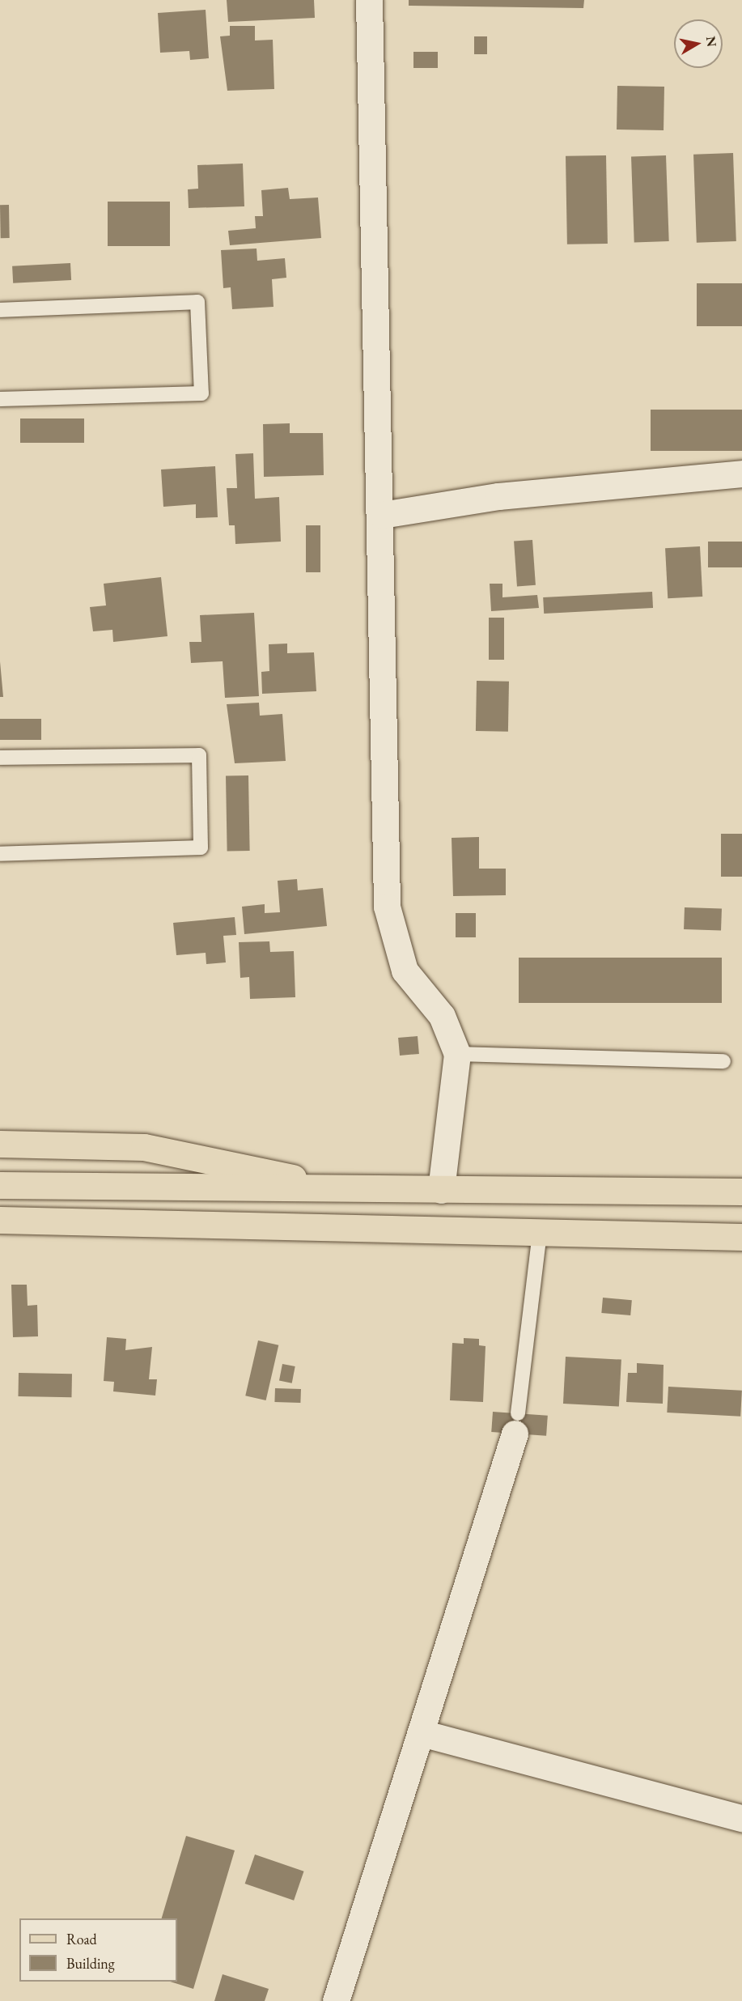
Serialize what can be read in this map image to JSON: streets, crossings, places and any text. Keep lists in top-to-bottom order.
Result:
{
  "legend": ["Road", "Building"],
  "north": "right"
}
